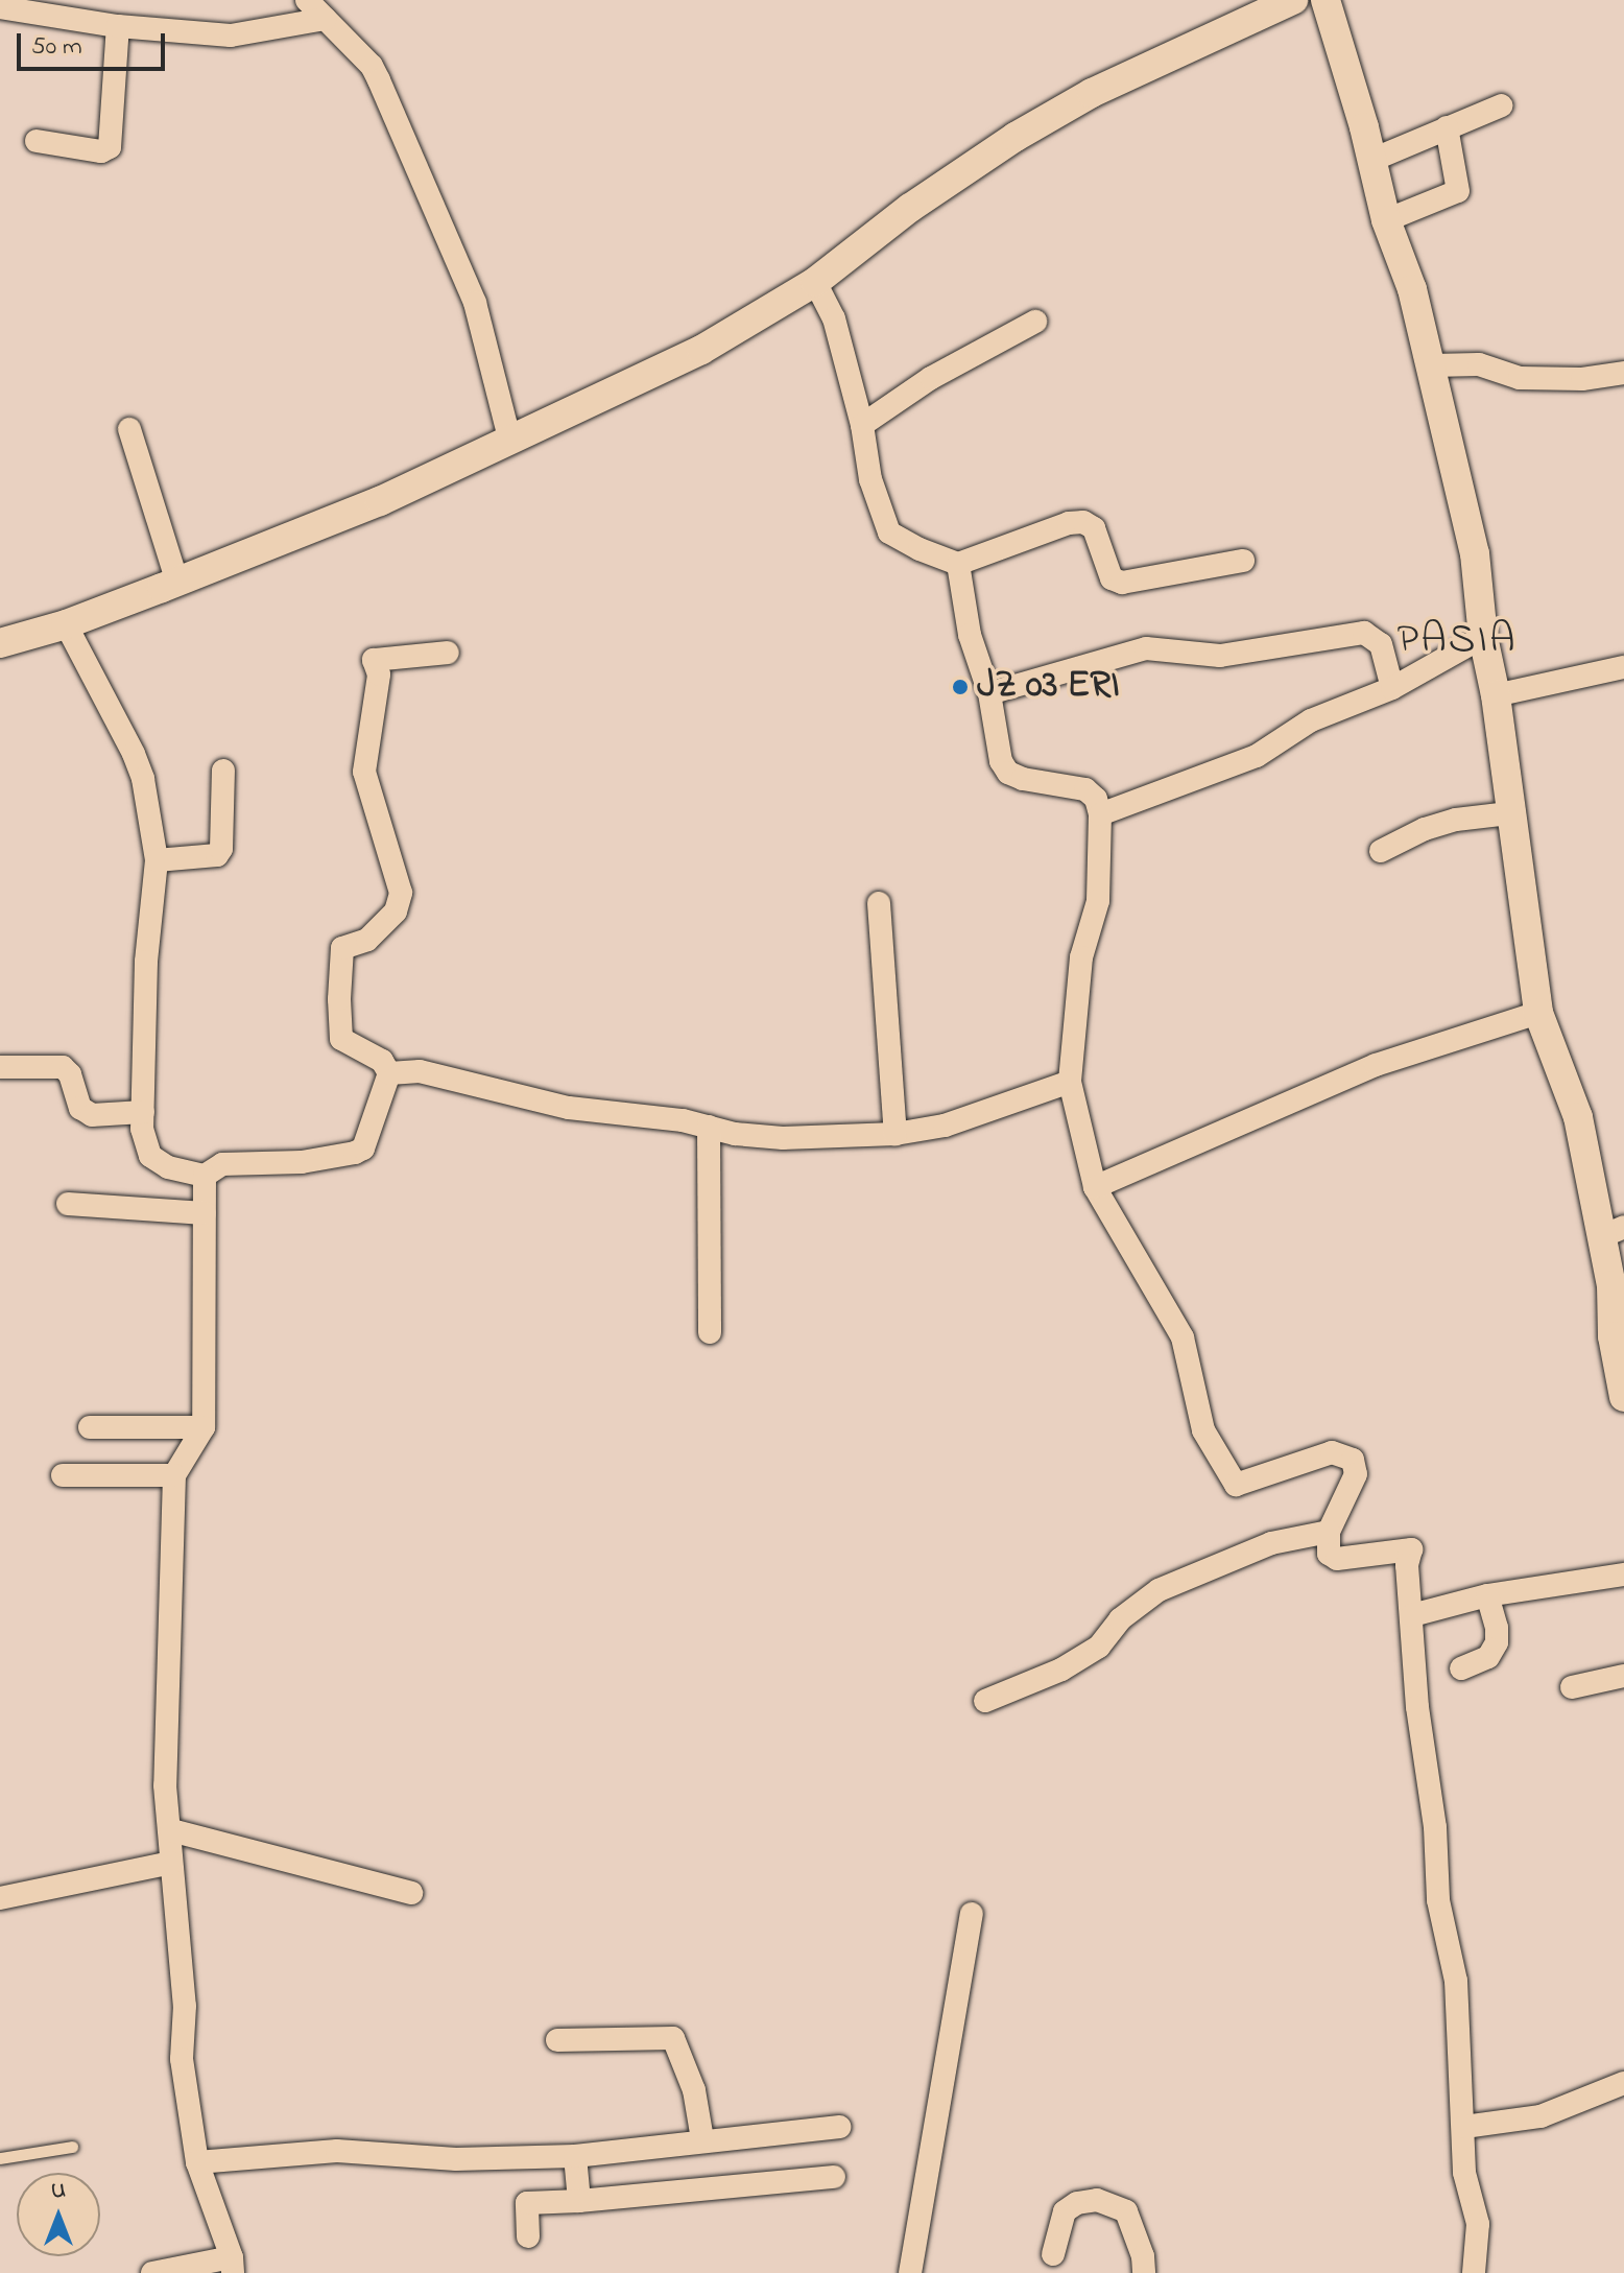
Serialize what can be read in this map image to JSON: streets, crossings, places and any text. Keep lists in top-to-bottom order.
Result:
{
  "districts": ["PASIA"],
  "places": ["JZ 03 ERI"],
  "scale_bar": "50 m",
  "north": "top"
}
